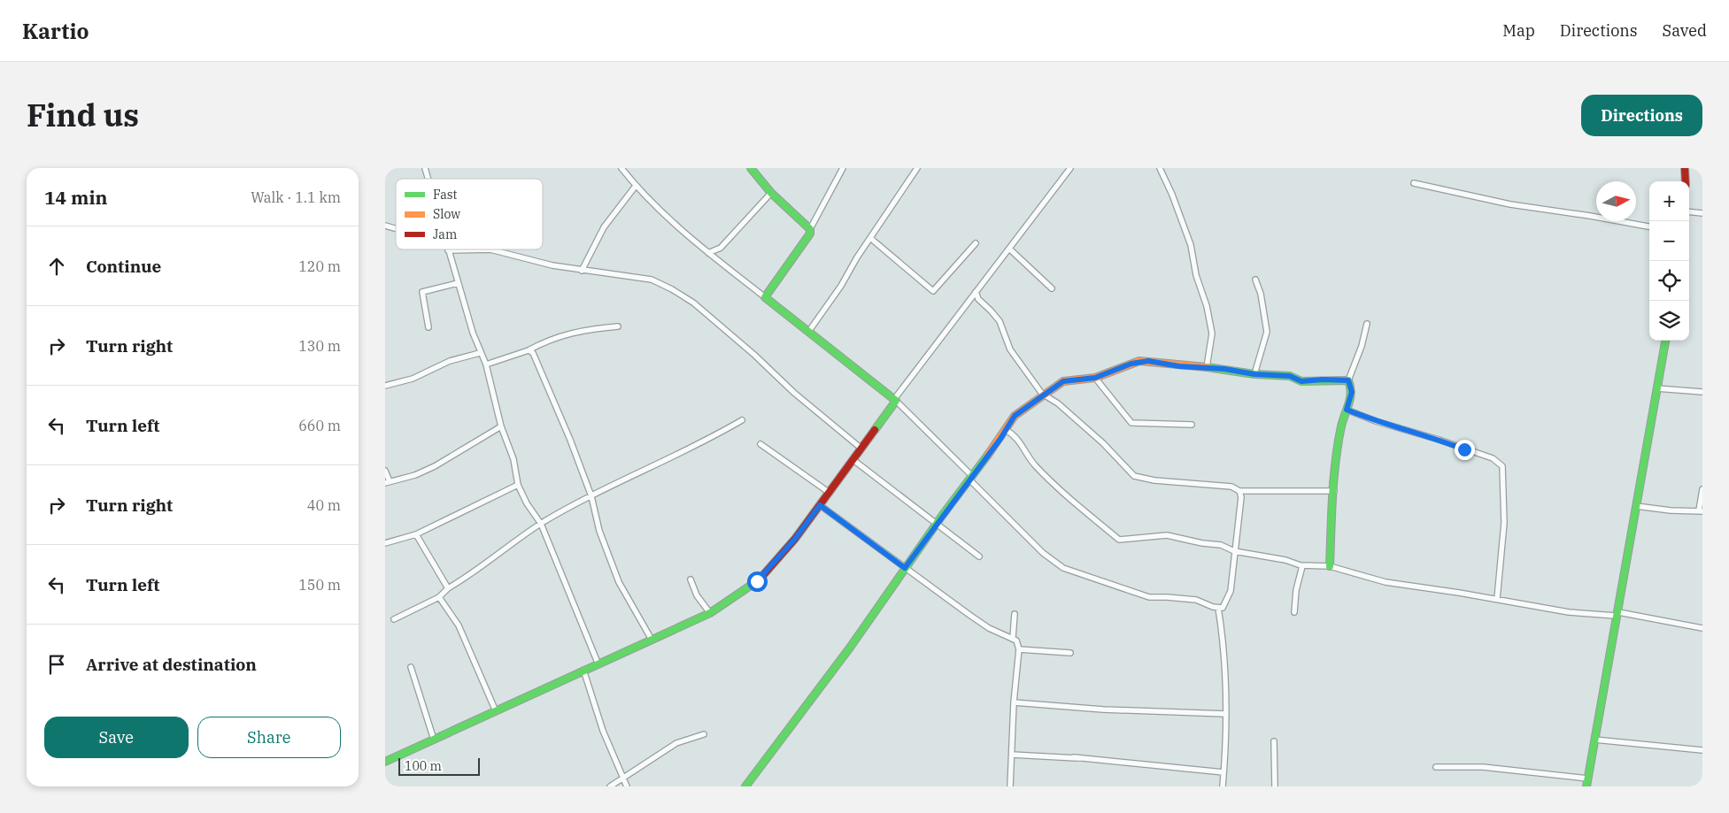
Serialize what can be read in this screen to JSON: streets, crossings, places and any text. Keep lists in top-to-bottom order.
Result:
{
  "legend": ["Fast", "Slow", "Jam"],
  "scale_bar": "100 m",
  "north": "right",
  "page": {
    "header": "Kartio",
    "nav": ["Map", "Directions", "Saved"],
    "title": "Find us",
    "buttons": [
      "Directions",
      ["Save", "Share"]
    ],
    "heading": ["14 min", "Walk · 1.1 km"],
    "map_buttons": ["+", "−"],
    "list": [
      ["Continue", "120 m"],
      ["Turn right", "130 m"],
      ["Turn left", "660 m"],
      ["Turn right", "40 m"],
      ["Turn left", "150 m"],
      "Arrive at destination"
    ],
    "scale": "100 m"
  }
}
